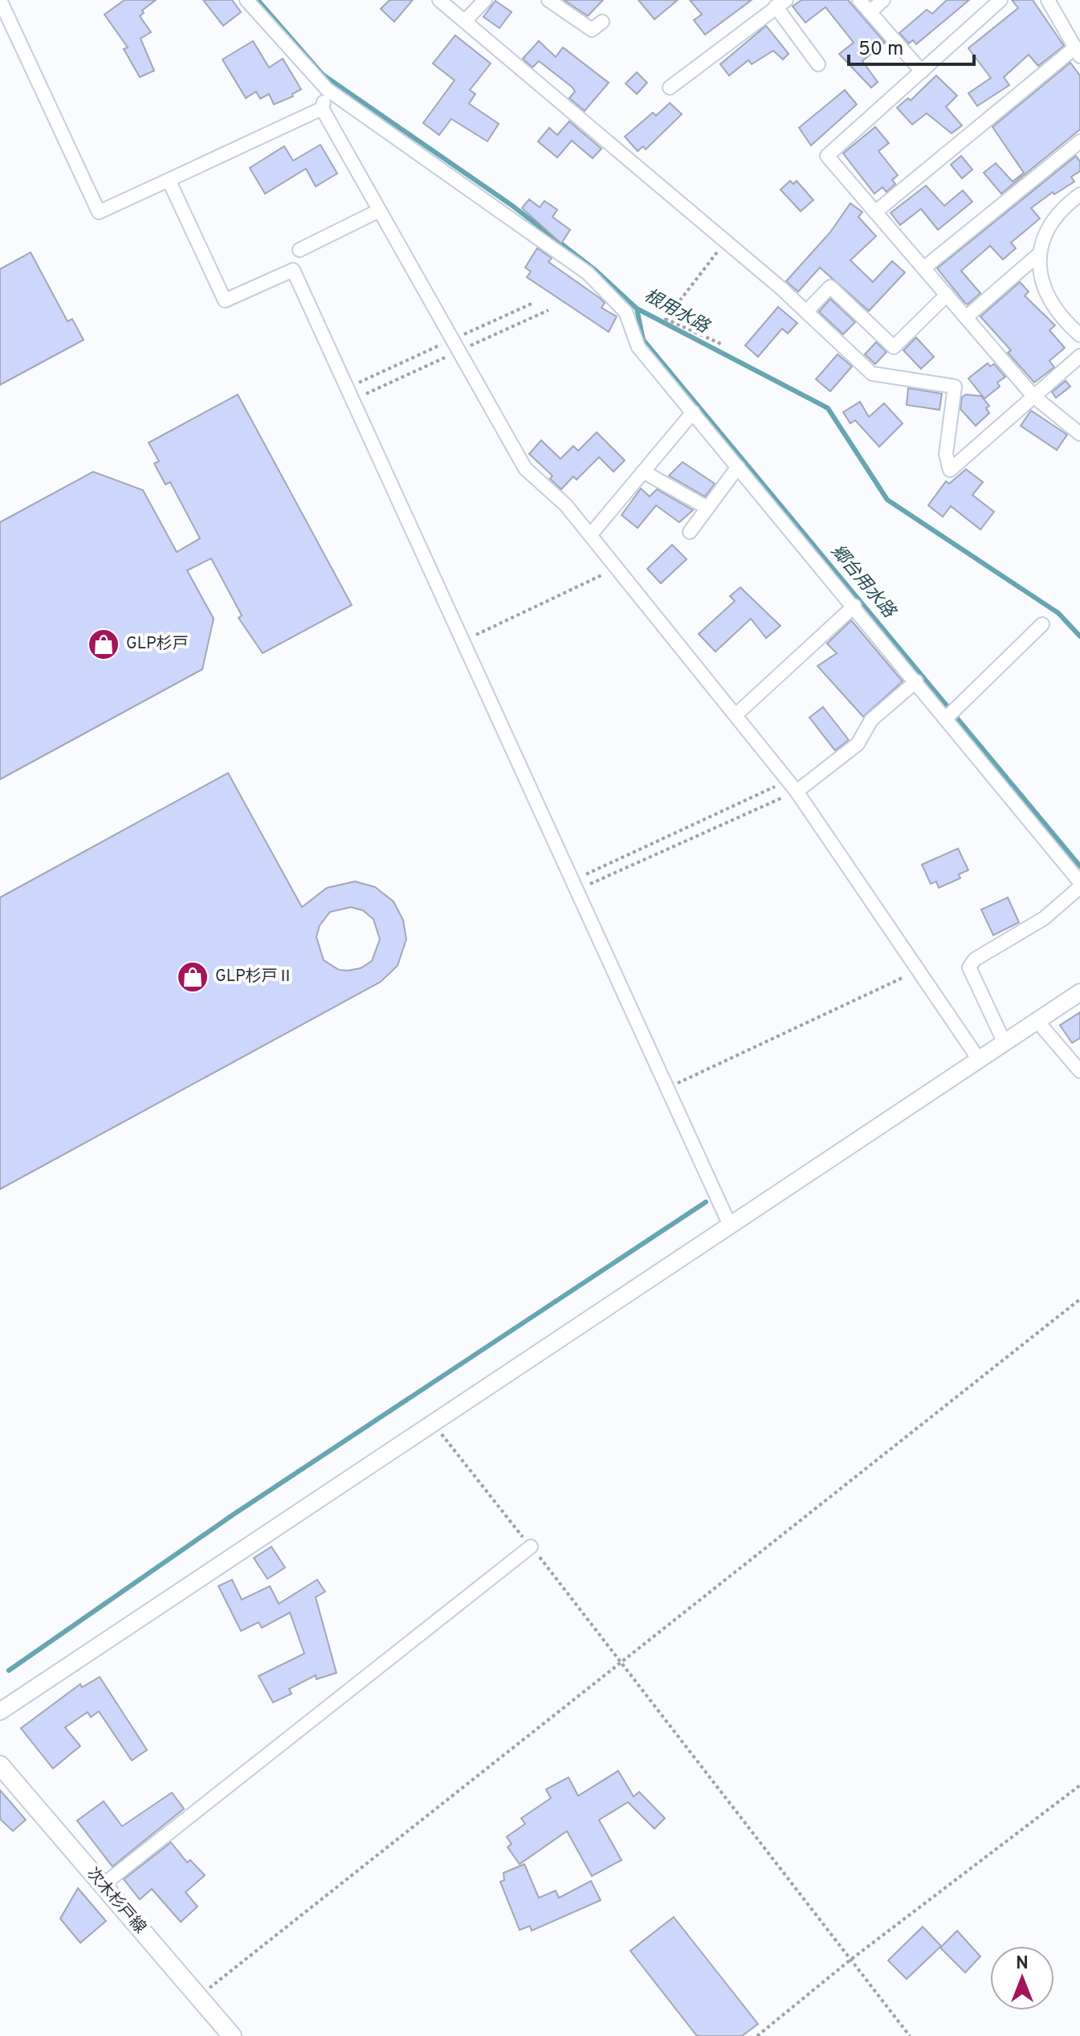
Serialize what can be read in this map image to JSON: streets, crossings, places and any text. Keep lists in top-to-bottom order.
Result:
{
  "streets": {
    "main road": ["次木杉戸線"]
  },
  "water": ["根用水路", "郷台用水路"],
  "places": {
    "shop": ["GLP杉戸", "GLP杉戸Ⅱ"]
  },
  "scale_bar": "50 m",
  "north": "top"
}
